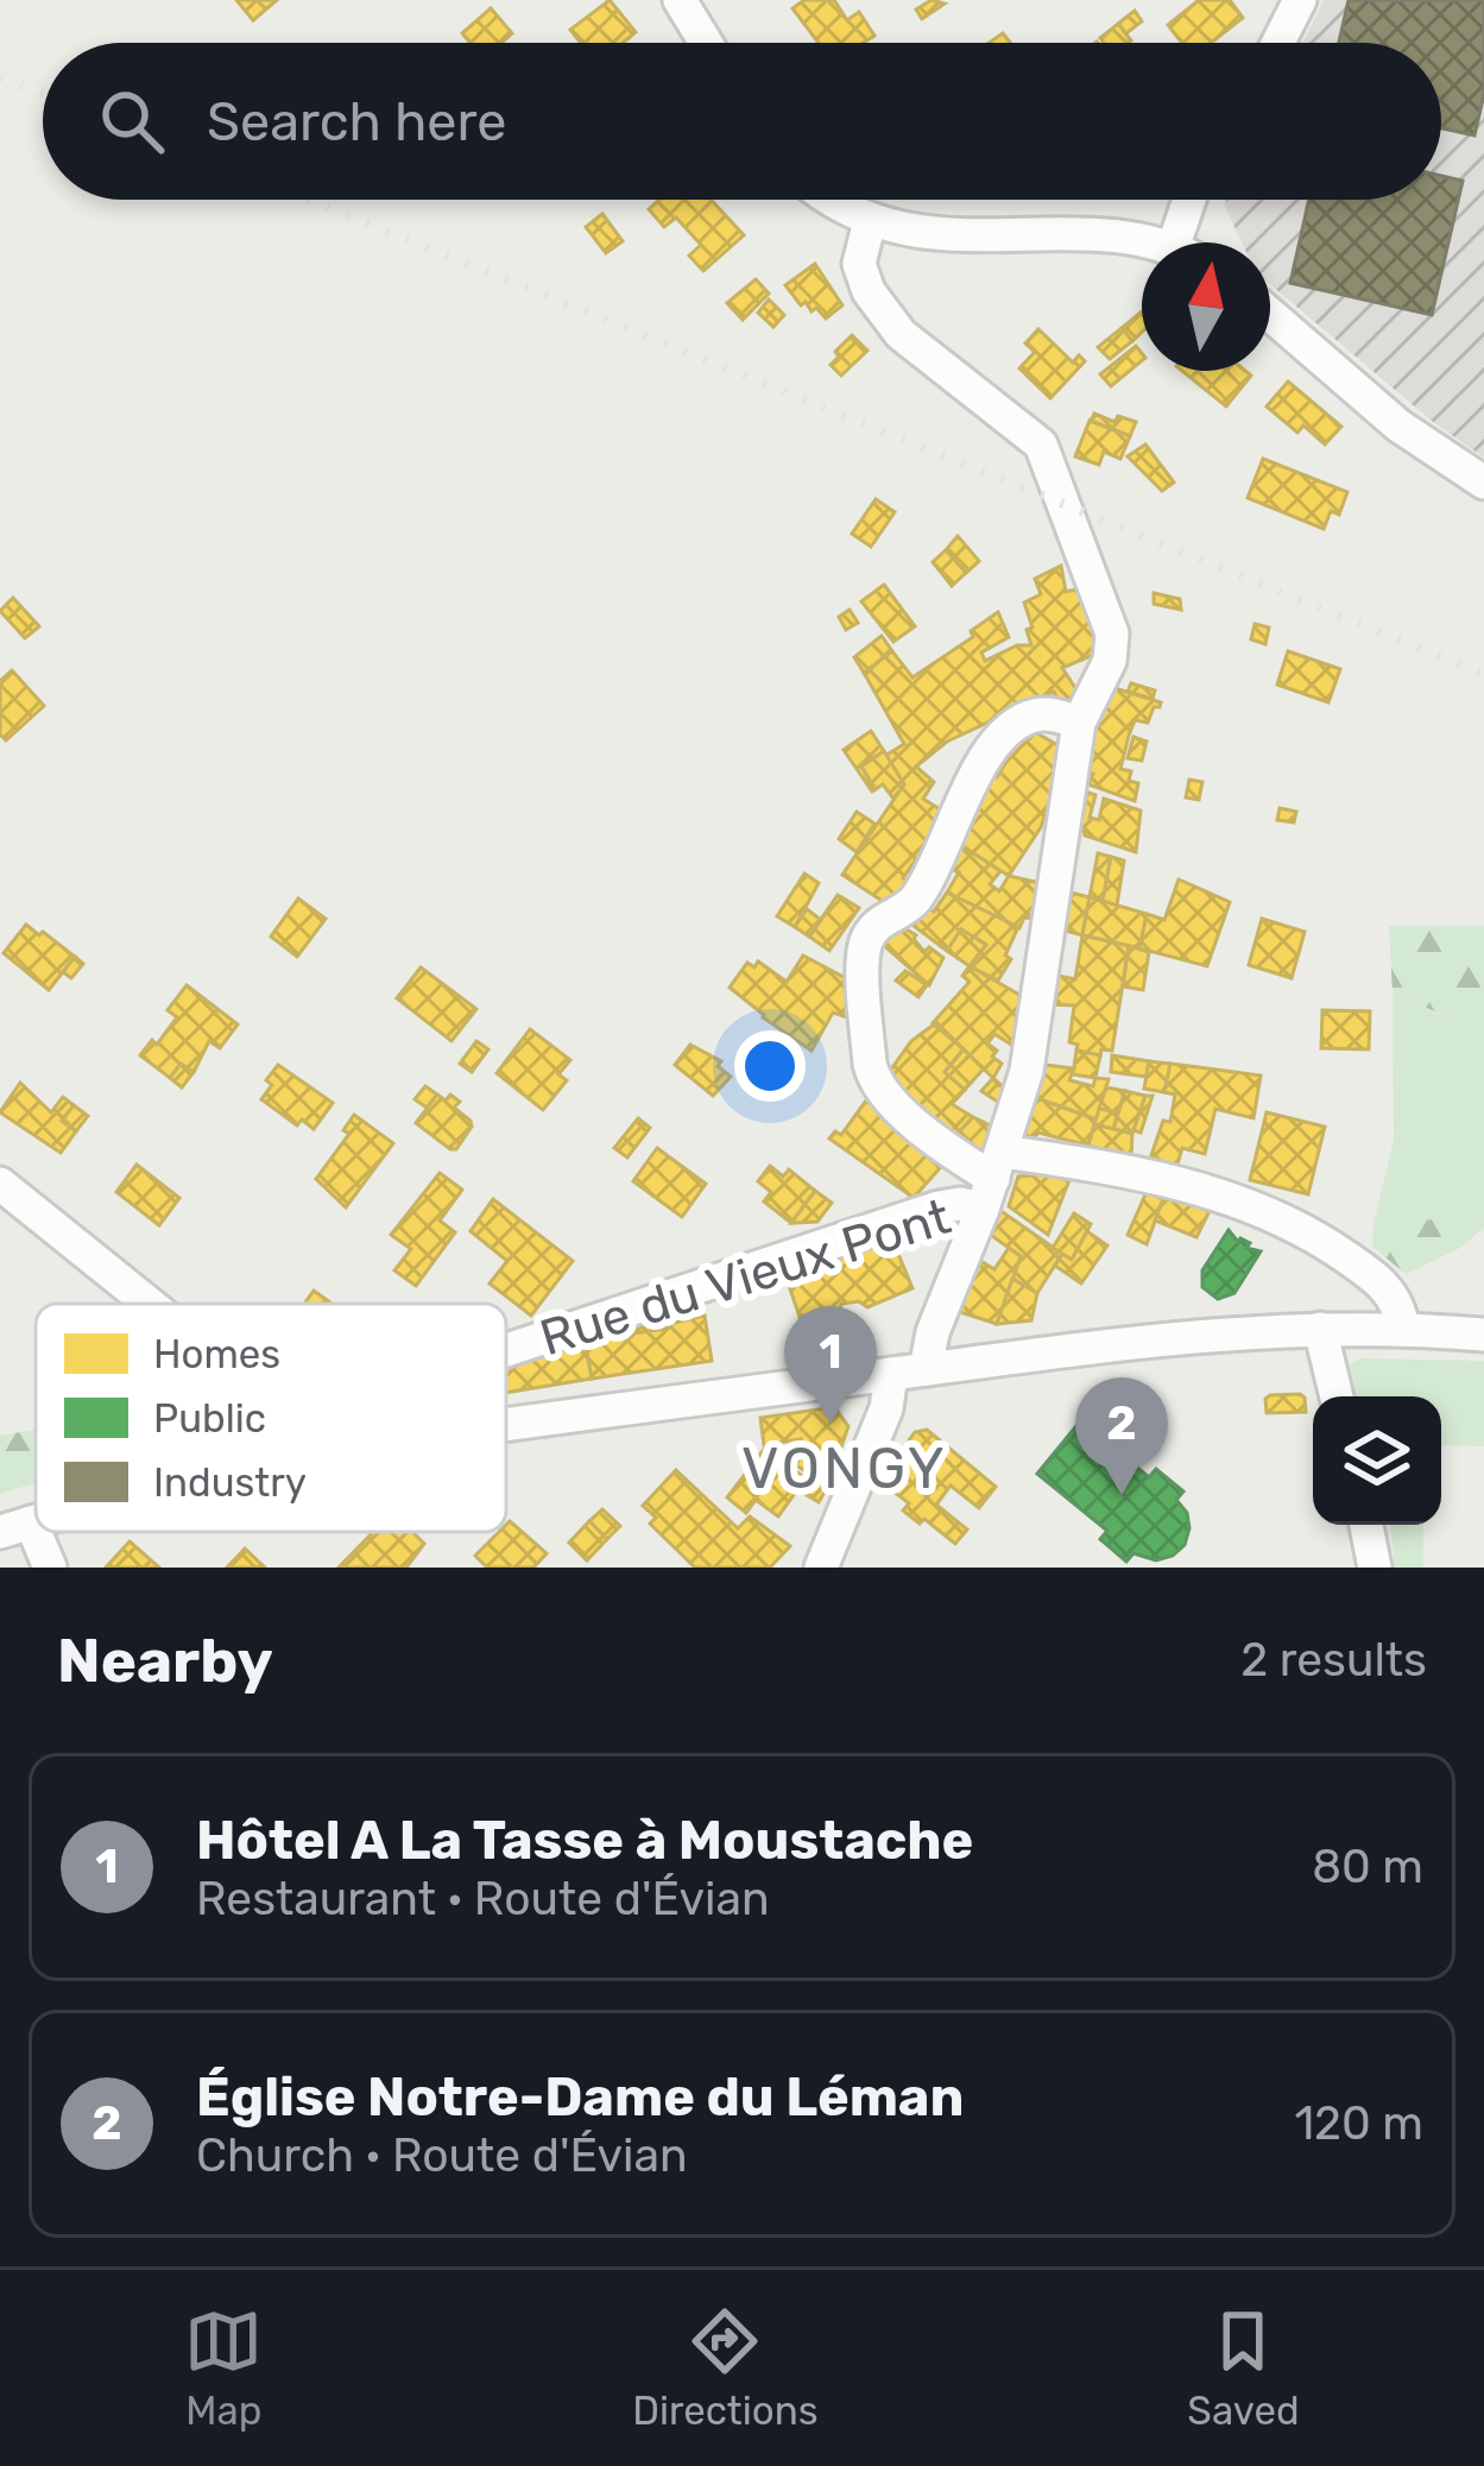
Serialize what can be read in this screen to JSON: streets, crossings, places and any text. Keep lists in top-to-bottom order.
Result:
{
  "streets": {
    "street": ["Rue du Vieux Pont"]
  },
  "districts": ["VONGY"],
  "legend": ["Homes", "Public", "Industry"],
  "north": "top",
  "page": {
    "search": "Search here",
    "pins": ["1", "2"],
    "heading": ["Nearby", "2 results"],
    "list": [
      {
        "mark": "1",
        "name": "Hôtel A La Tasse à Moustache",
        "note": "Restaurant · Route d'Évian",
        "value": "80 m"
      },
      {
        "mark": "2",
        "name": "Église Notre-Dame du Léman",
        "note": "Church · Route d'Évian",
        "value": "120 m"
      }
    ],
    "nav": ["Map", "Directions", "Saved"]
  }
}
